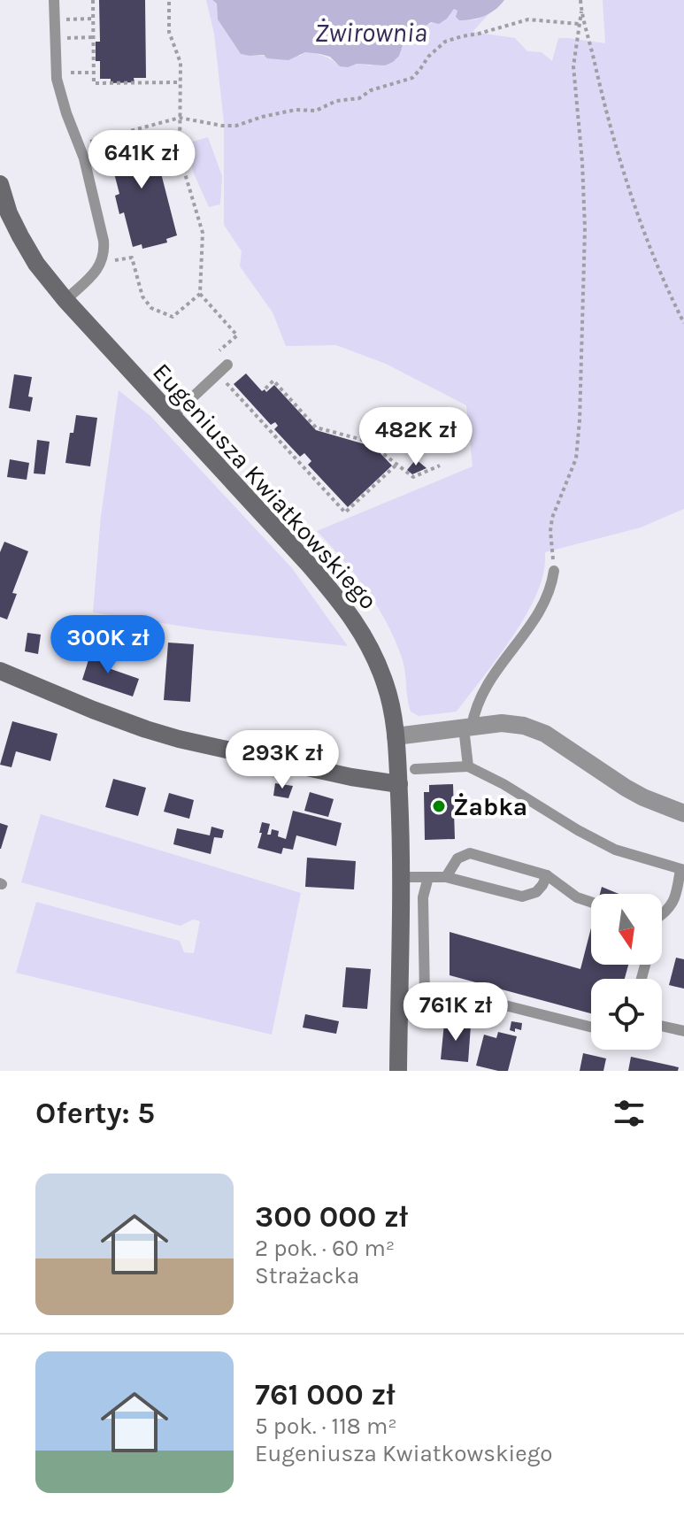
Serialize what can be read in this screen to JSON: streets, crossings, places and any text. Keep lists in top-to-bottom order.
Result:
{
  "streets": {
    "street": ["Eugeniusza Kwiatkowskiego"]
  },
  "water": ["Żwirownia"],
  "places": ["Żabka"],
  "north": "bottom",
  "page": {
    "price": [
      "641K zł",
      "482K zł",
      "300K zł",
      "293K zł",
      "761K zł"
    ],
    "heading": "Oferty: 5",
    "list": [
      {
        "name": "300 000 zł",
        "note": "2 pok. · 60 m² · Strażacka"
      },
      {
        "name": "761 000 zł",
        "note": "5 pok. · 118 m² · Eugeniusza Kwiatkowskiego"
      }
    ]
  }
}
